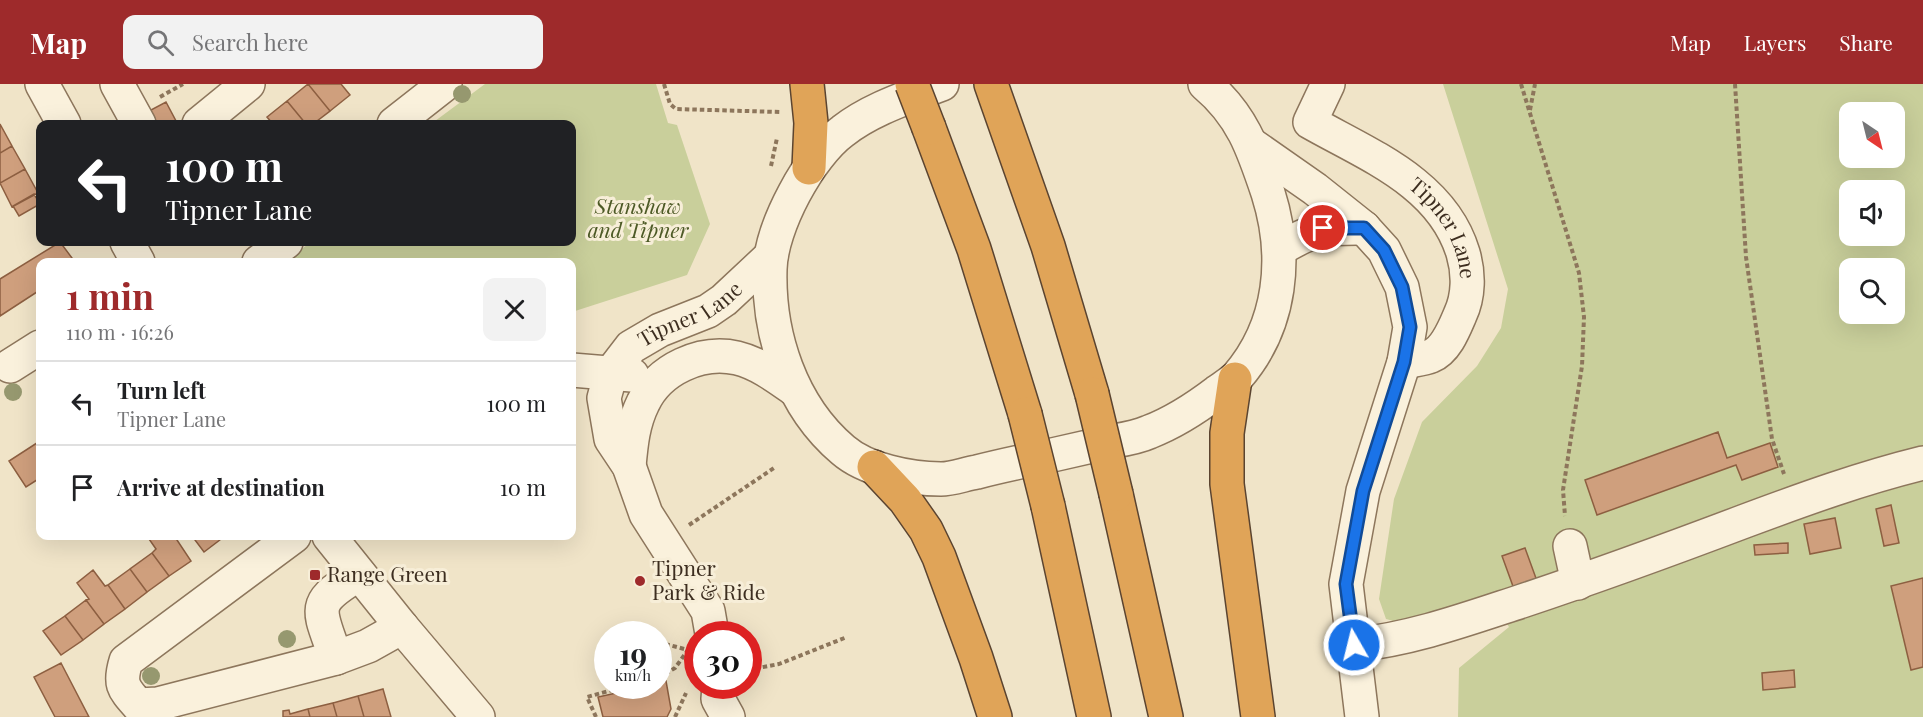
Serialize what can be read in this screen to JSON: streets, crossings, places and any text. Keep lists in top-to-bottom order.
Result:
{
  "streets": {
    "street": ["Tipner Lane"]
  },
  "parks": ["Stanshaw and Tipner"],
  "places": {
    "transit": ["Range Green"],
    "other": ["Tipner Park & Ride"]
  },
  "north": "bottom right",
  "page": {
    "header": "Map",
    "search": "Search here",
    "nav": ["Map", "Layers", "Share"],
    "turn": ["100 m", "Tipner Lane"],
    "heading": ["1 min", "110 m · 16:26"],
    "list": [
      {
        "name": "Turn left",
        "note": "Tipner Lane",
        "value": "100 m"
      },
      {
        "name": "Arrive at destination",
        "value": "10 m"
      }
    ],
    "speed": "19 km/h",
    "limit": "30"
  }
}
